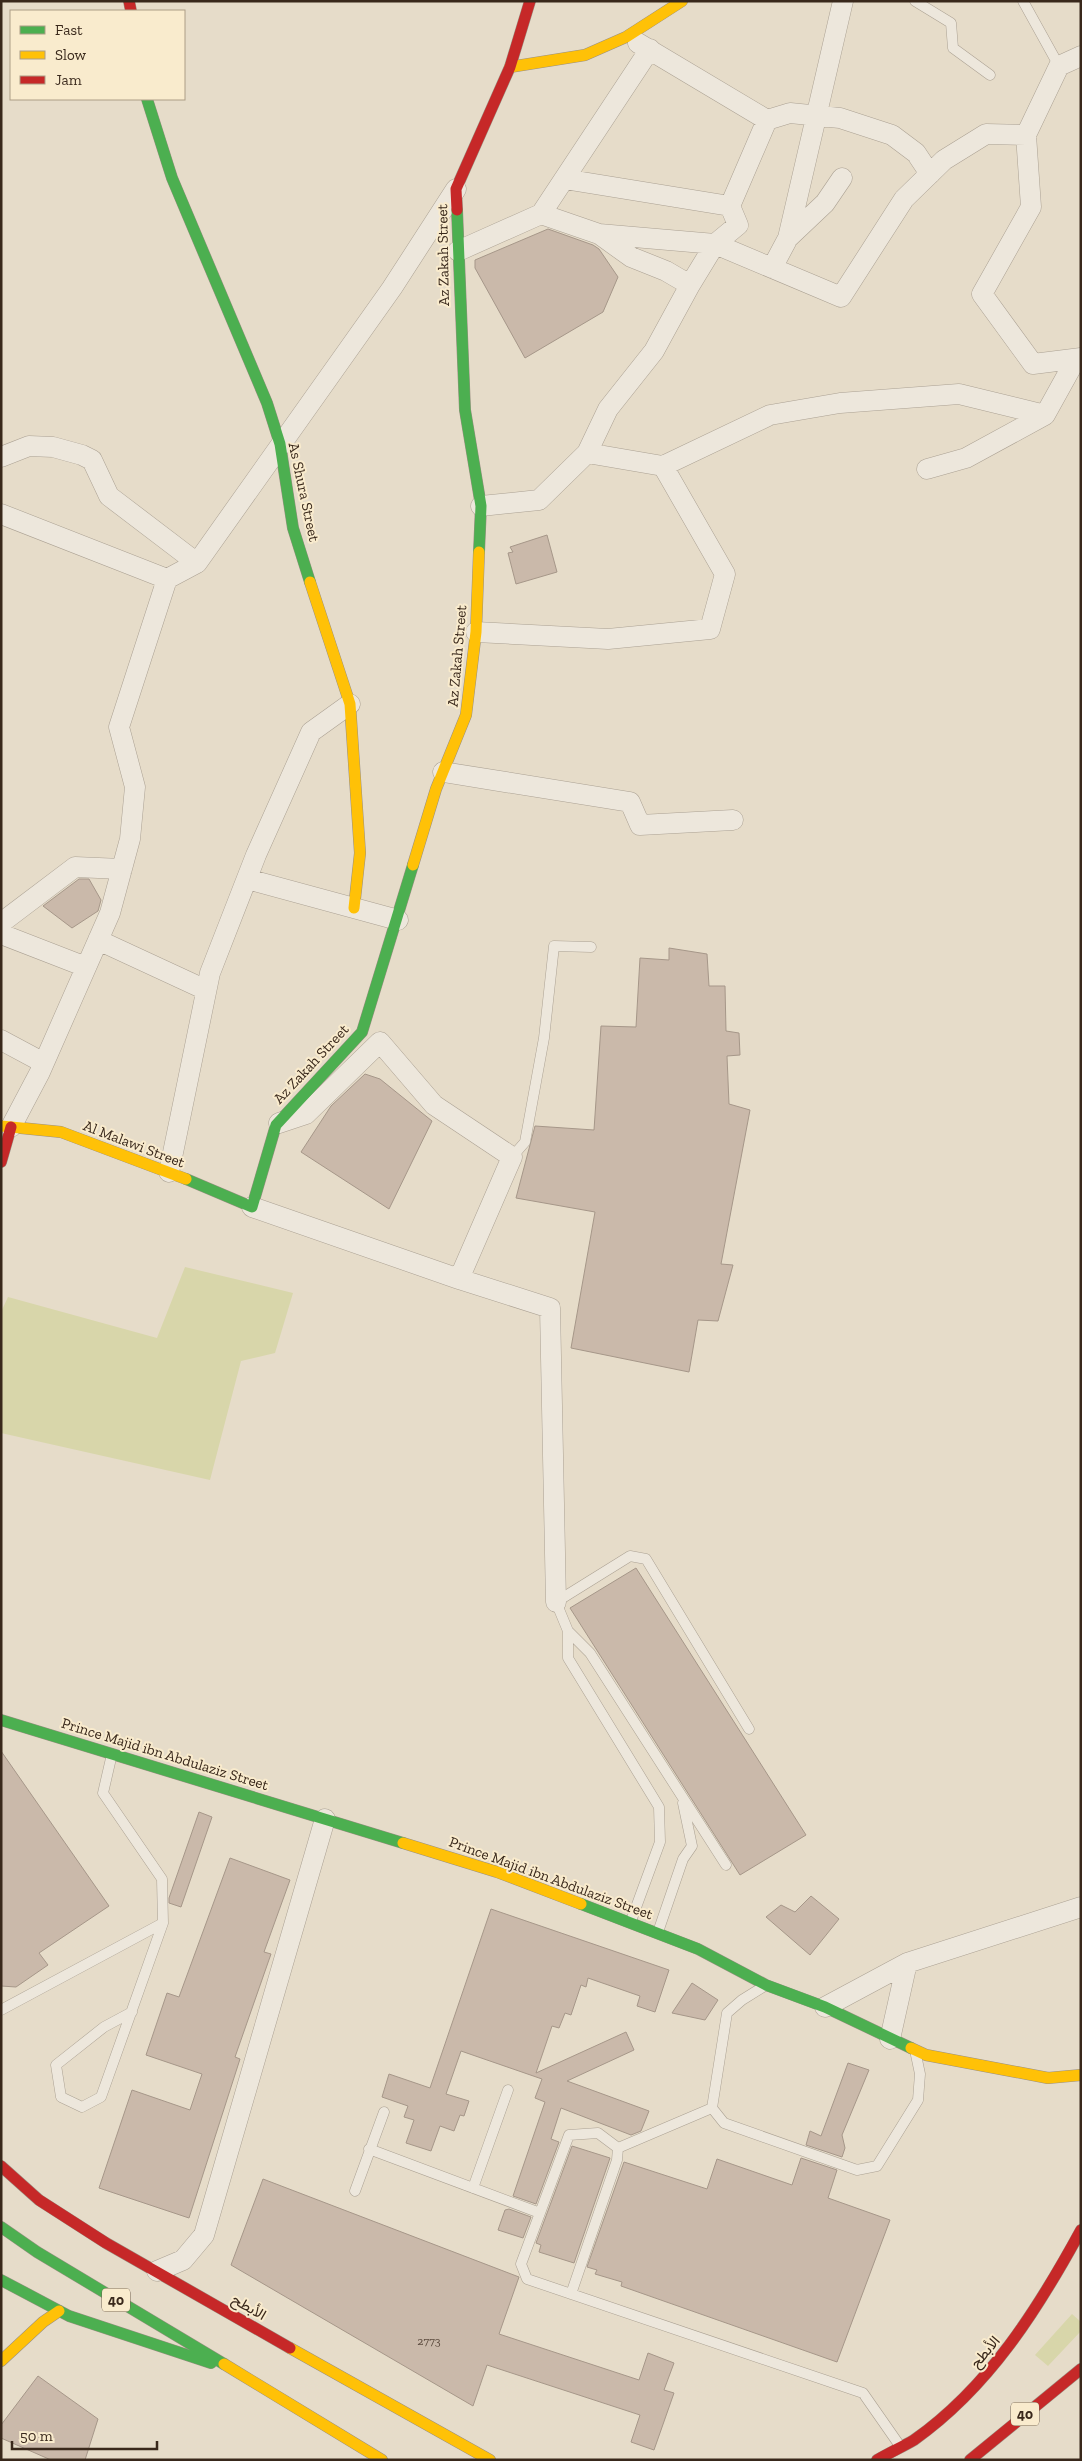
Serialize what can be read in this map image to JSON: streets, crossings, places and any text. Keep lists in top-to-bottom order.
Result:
{
  "streets": {
    "street": [
      "Az Zakah Street",
      "As Shura Street",
      "Al Malawi Street",
      "Prince Majid ibn Abdulaziz Street",
      "40",
      "الأبطح"
    ]
  },
  "crossings": [
    ["Az Zakah Street", "Al Malawi Street"]
  ],
  "house_numbers": ["2773"],
  "legend": ["Fast", "Slow", "Jam"],
  "scale_bar": "50 m"
}
